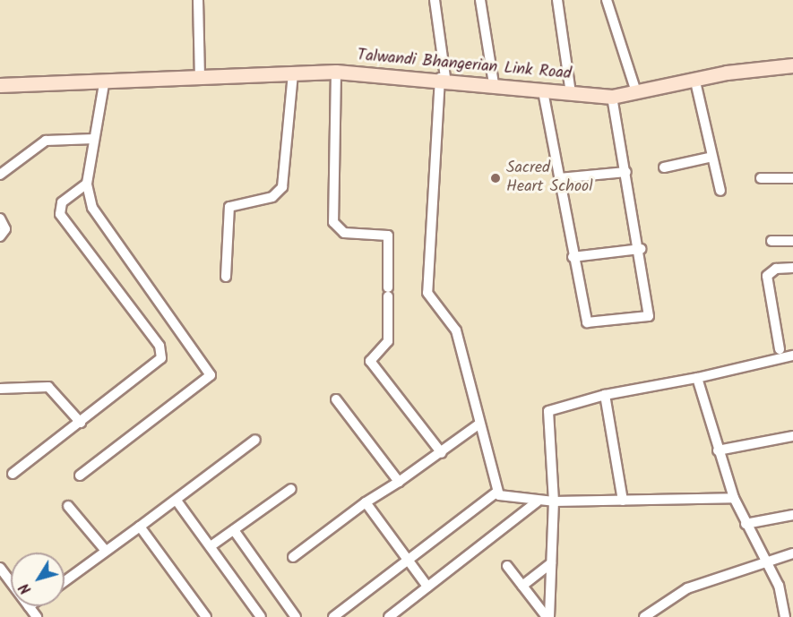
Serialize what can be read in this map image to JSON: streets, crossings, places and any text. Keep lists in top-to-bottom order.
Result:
{
  "streets": {
    "street": ["Talwandi Bhangerian Link Road"]
  },
  "places": ["Sacred Heart School"],
  "north": "bottom left"
}
